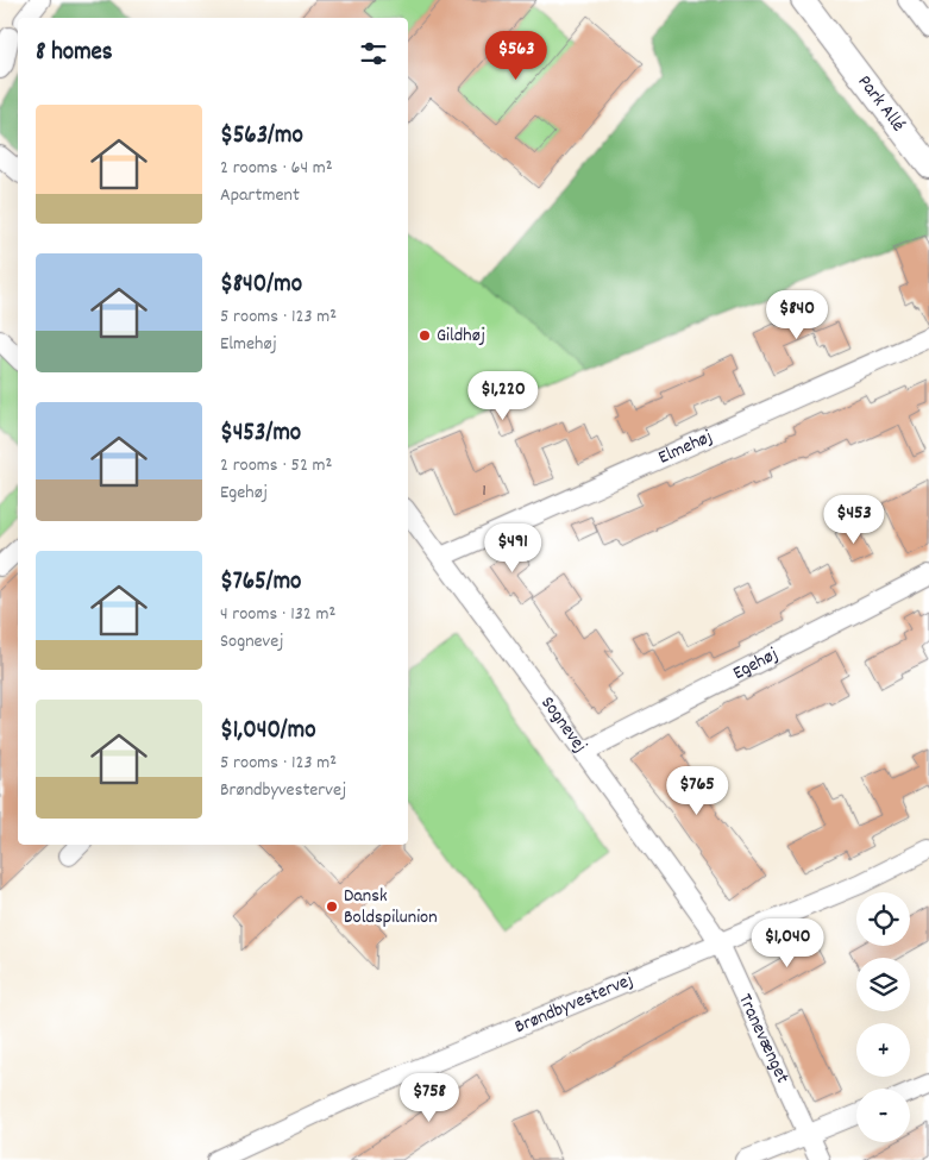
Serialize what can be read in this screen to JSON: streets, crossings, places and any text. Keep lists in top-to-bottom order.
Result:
{
  "streets": {
    "street": [
      "Park Allé",
      "Elmehøj",
      "Egehøj",
      "Sognevej",
      "Brøndbyvestervej",
      "Tranevænget"
    ]
  },
  "crossings": [
    ["Elmehøj", "Sognevej"],
    ["Egehøj", "Sognevej"],
    ["Sognevej", "Brøndbyvestervej"],
    ["Sognevej", "Tranevænget"],
    ["Brøndbyvestervej", "Tranevænget"]
  ],
  "places": ["Gildhøj", "Dansk Boldspilunion"],
  "house_numbers": ["1"],
  "page": {
    "heading": "8 homes",
    "price": [
      "$563",
      "$840",
      "$1,220",
      "$453",
      "$491",
      "$765",
      "$1,040",
      "$758"
    ],
    "list": [
      {
        "name": "$563/mo",
        "note": "2 rooms · 64 m² · Apartment"
      },
      {
        "name": "$840/mo",
        "note": "5 rooms · 123 m² · Elmehøj"
      },
      {
        "name": "$453/mo",
        "note": "2 rooms · 52 m² · Egehøj"
      },
      {
        "name": "$765/mo",
        "note": "4 rooms · 132 m² · Sognevej"
      },
      {
        "name": "$1,040/mo",
        "note": "5 rooms · 123 m² · Brøndbyvestervej"
      }
    ],
    "map_buttons": ["+", "−"]
  }
}
